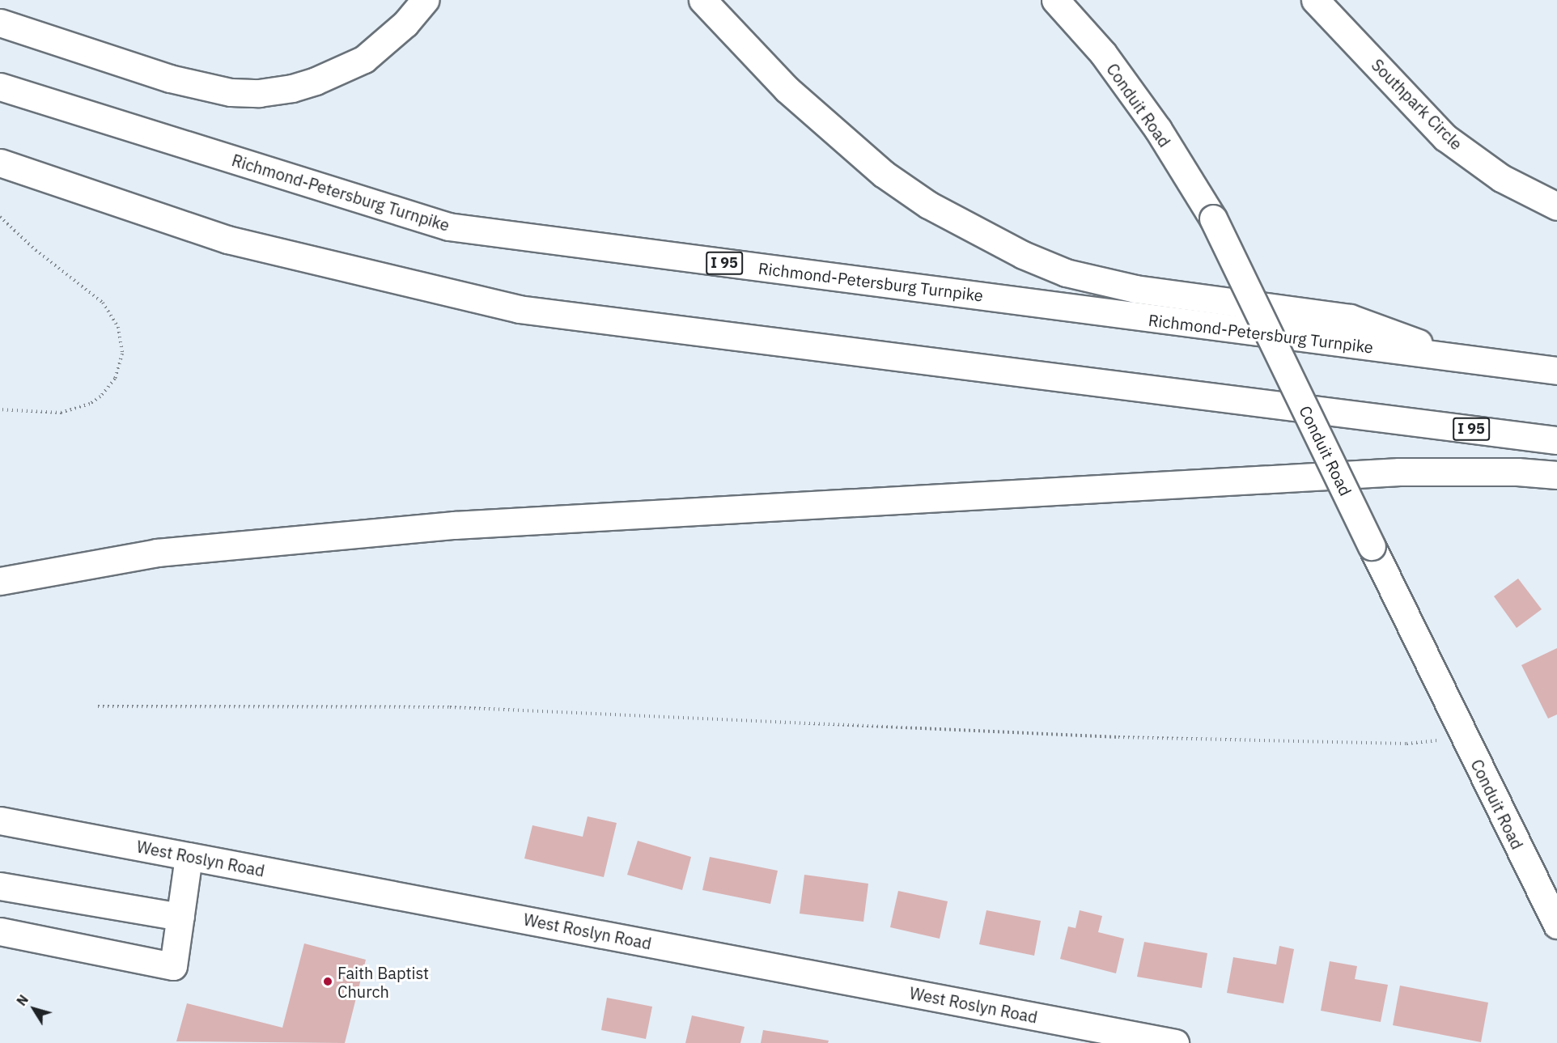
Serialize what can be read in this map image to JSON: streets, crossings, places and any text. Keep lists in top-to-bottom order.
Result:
{
  "streets": {
    "main road": [
      "Southpark Circle",
      "Conduit Road",
      "Richmond-Petersburg Turnpike",
      "I 95",
      "West Roslyn Road"
    ]
  },
  "places": ["Faith Baptist Church"],
  "north": "top left"
}
